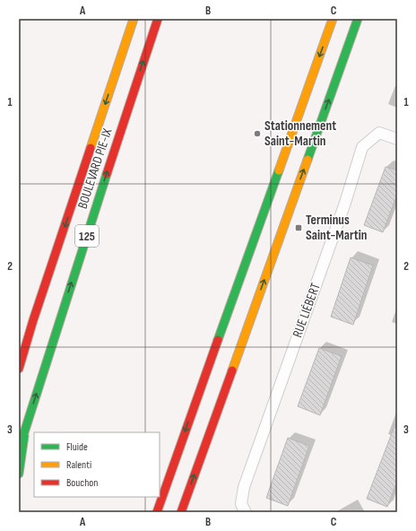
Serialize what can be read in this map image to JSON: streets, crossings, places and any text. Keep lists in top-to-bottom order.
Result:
{
  "streets": {
    "highway": ["BOULEVARD PIE-IX", "125"],
    "street": ["RUE LIÉBERT"]
  },
  "places": {
    "other": ["Stationnement Saint-Martin"],
    "transit": ["Terminus Saint-Martin"]
  },
  "legend": ["Fluide", "Ralenti", "Bouchon"],
  "grid": {
    "columns": ["A", "B", "C"],
    "rows": ["1", "2", "3"]
  }
}
